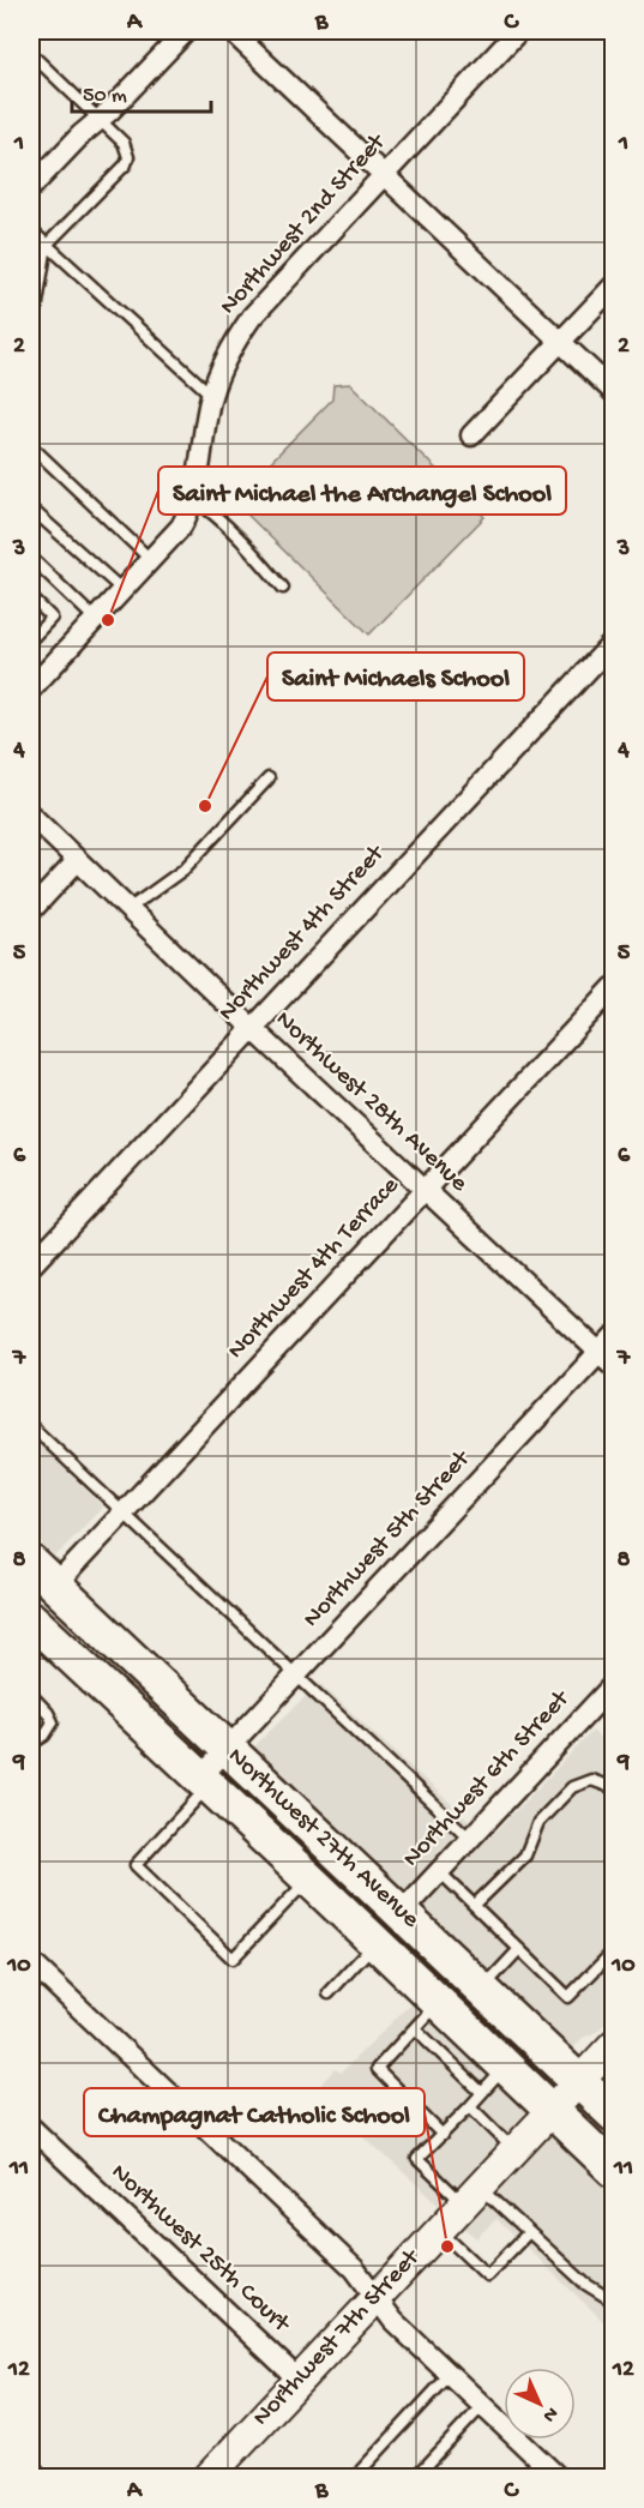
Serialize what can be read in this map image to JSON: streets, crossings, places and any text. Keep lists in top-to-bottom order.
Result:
{
  "streets": {
    "highway": ["Northwest 27th Avenue"],
    "main road": ["Northwest 7th Street"],
    "street": [
      "Northwest 2nd Street",
      "Northwest 4th Street",
      "Northwest 28th Avenue",
      "Northwest 4th Terrace",
      "Northwest 5th Street",
      "Northwest 6th Street",
      "Northwest 25th Court"
    ]
  },
  "crossings": [
    ["Northwest 4th Street", "Northwest 28th Avenue"],
    ["Northwest 28th Avenue", "Northwest 4th Terrace"],
    ["Northwest 28th Avenue", "Northwest 5th Street"],
    ["Northwest 4th Terrace", "Northwest 27th Avenue"],
    ["Northwest 5th Street", "Northwest 27th Avenue"],
    ["Northwest 6th Street", "Northwest 27th Avenue"],
    ["Northwest 27th Avenue", "Northwest 7th Street"],
    ["Northwest 25th Court", "Northwest 7th Street"]
  ],
  "places": ["Saint Michael the Archangel School", "Saint Michaels School", "Champagnat Catholic School"],
  "scale_bar": "50 m",
  "north": "bottom right",
  "grid": {
    "columns": ["A", "B", "C"],
    "rows": [
      "1",
      "2",
      "3",
      "4",
      "5",
      "6",
      "7",
      "8",
      "9",
      "10",
      "11",
      "12"
    ]
  }
}
